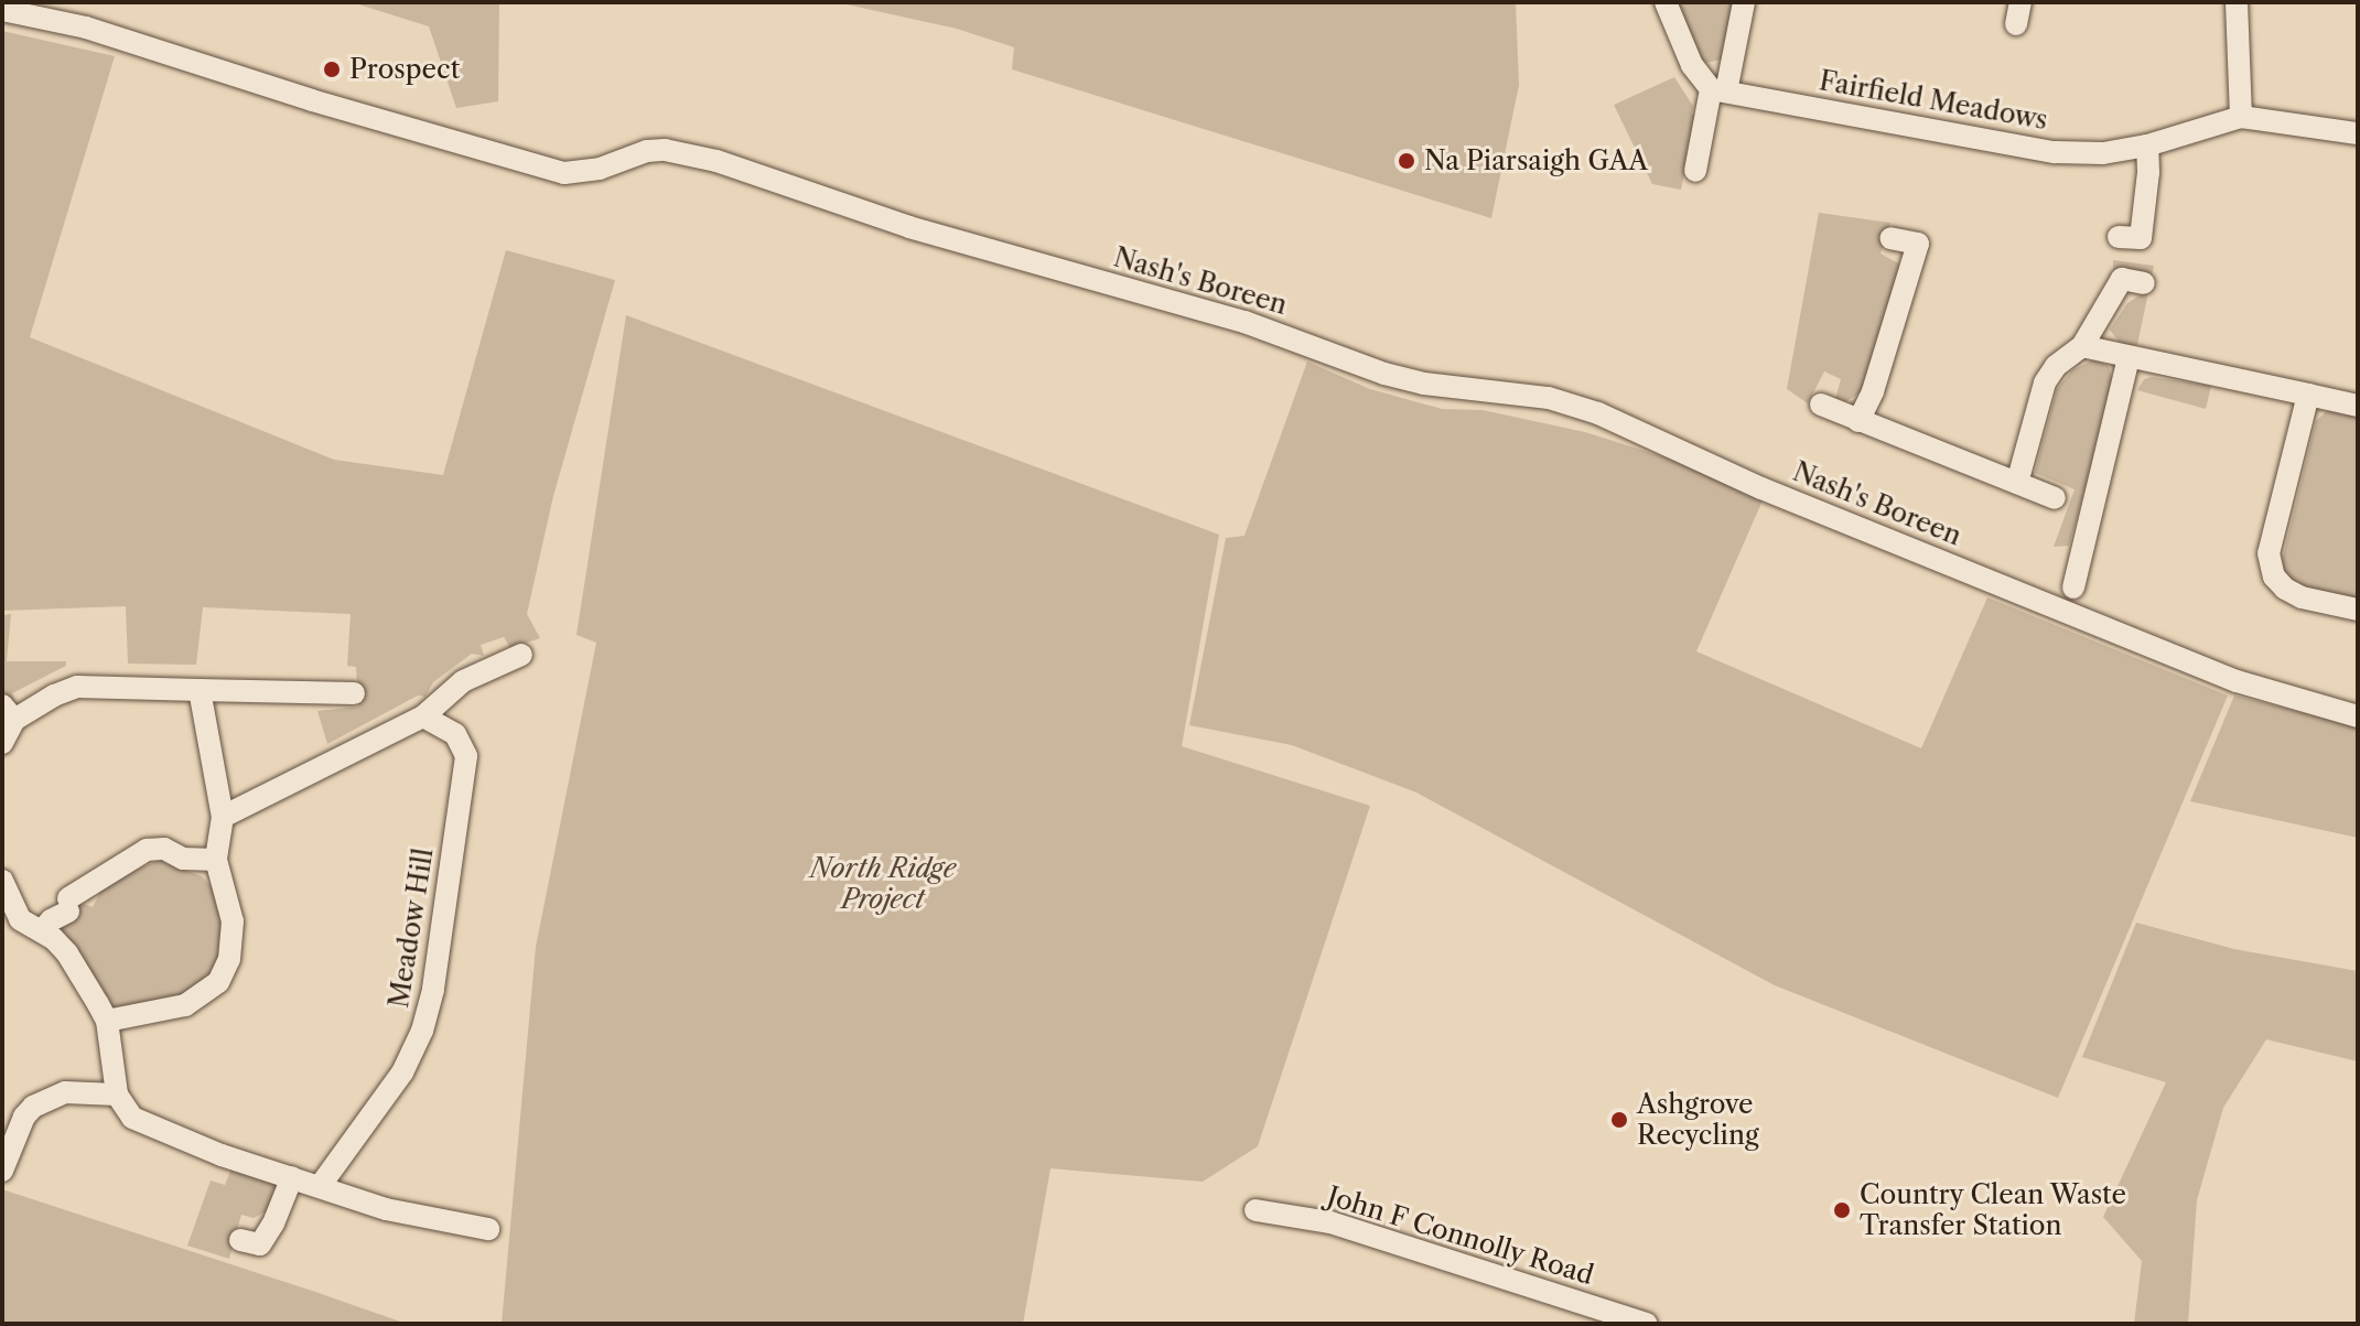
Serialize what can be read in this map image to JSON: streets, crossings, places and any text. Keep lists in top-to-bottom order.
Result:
{
  "streets": {
    "street": [
      "Fairfield Meadows",
      "Nash's Boreen",
      "Meadow Hill",
      "John F Connolly Road"
    ]
  },
  "parks": ["North Ridge Project"],
  "places": [
    "Prospect",
    "Na Piarsaigh GAA",
    "Ashgrove Recycling",
    "Country Clean Waste Transfer Station"
  ]
}
